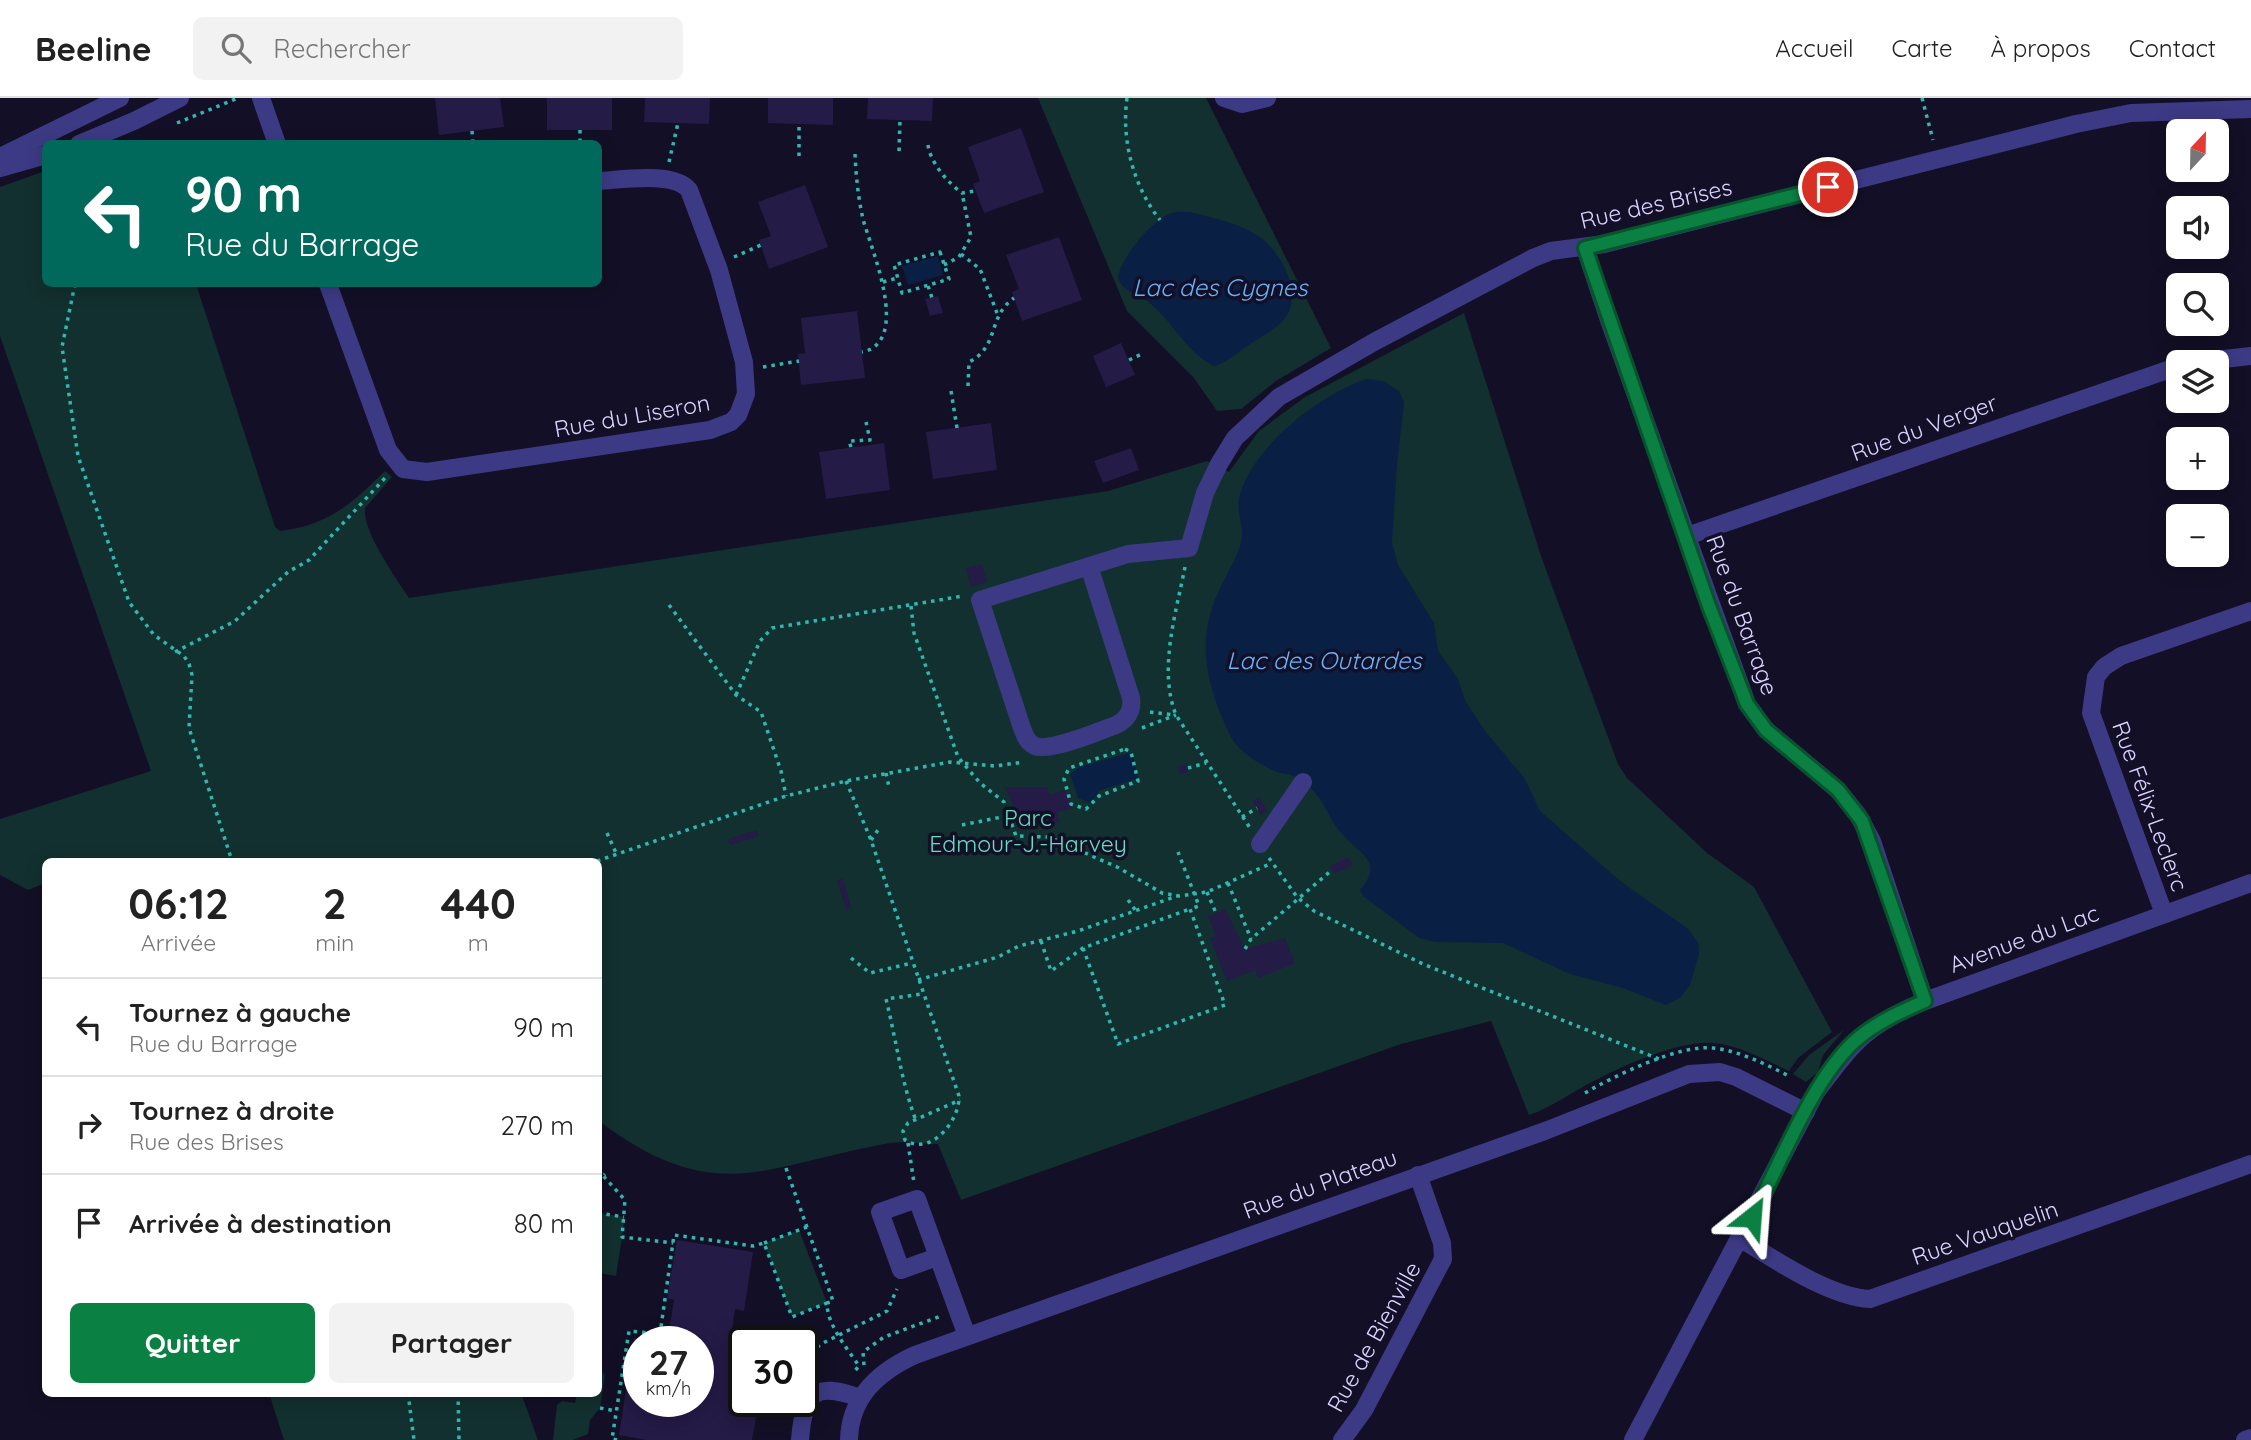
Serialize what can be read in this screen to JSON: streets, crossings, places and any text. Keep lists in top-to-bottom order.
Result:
{
  "streets": {
    "street": [
      "Rue des Brises",
      "Rue du Liseron",
      "Rue du Verger",
      "Rue du Barrage",
      "Rue Félix-Leclerc",
      "Avenue du Lac",
      "Rue du Plateau",
      "Rue Vauquelin",
      "Rue de Bienville"
    ]
  },
  "crossings": [
    ["Rue des Brises", "Rue du Barrage"],
    ["Rue du Verger", "Rue du Barrage"],
    ["Rue du Barrage", "Avenue du Lac"],
    ["Rue Félix-Leclerc", "Avenue du Lac"],
    ["Avenue du Lac", "Rue du Plateau"],
    ["Avenue du Lac", "Rue Vauquelin"],
    ["Rue du Plateau", "Rue de Bienville"]
  ],
  "water": ["Lac des Cygnes", "Lac des Outardes"],
  "parks": ["Parc Edmour-J.-Harvey"],
  "north": "top",
  "page": {
    "header": "Beeline",
    "search": "Rechercher",
    "nav": [
      "Accueil",
      "Carte",
      "À propos",
      "Contact"
    ],
    "map_buttons": ["+", "−"],
    "turn": ["90 m", "Rue du Barrage"],
    "eta": [
      "06:12",
      "Arrivée",
      "2",
      "min",
      "440",
      "m"
    ],
    "list": [
      {
        "name": "Tournez à gauche",
        "note": "Rue du Barrage",
        "value": "90 m"
      },
      {
        "name": "Tournez à droite",
        "note": "Rue des Brises",
        "value": "270 m"
      },
      {
        "name": "Arrivée à destination",
        "value": "80 m"
      }
    ],
    "buttons": ["Quitter", "Partager"],
    "speed": "27 km/h",
    "limit": "30"
  }
}
